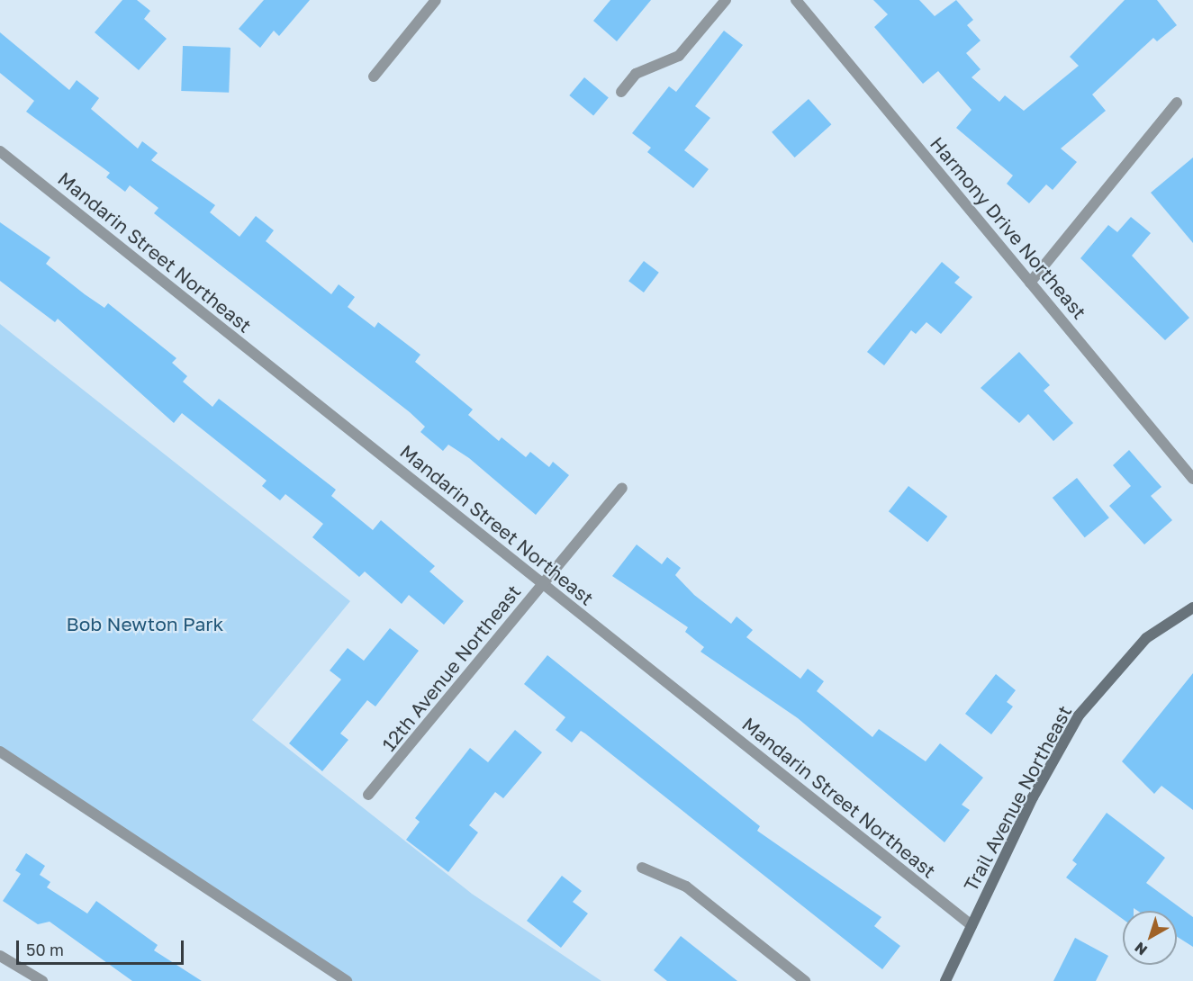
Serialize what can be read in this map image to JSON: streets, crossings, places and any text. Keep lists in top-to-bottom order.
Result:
{
  "streets": {
    "street": [
      "Harmony Drive Northeast",
      "Mandarin Street Northeast",
      "12th Avenue Northeast",
      "Trail Avenue Northeast"
    ]
  },
  "crossings": [
    ["Mandarin Street Northeast", "12th Avenue Northeast"],
    ["Mandarin Street Northeast", "Trail Avenue Northeast"]
  ],
  "parks": ["Bob Newton Park"],
  "scale_bar": "50 m",
  "north": "bottom left"
}
